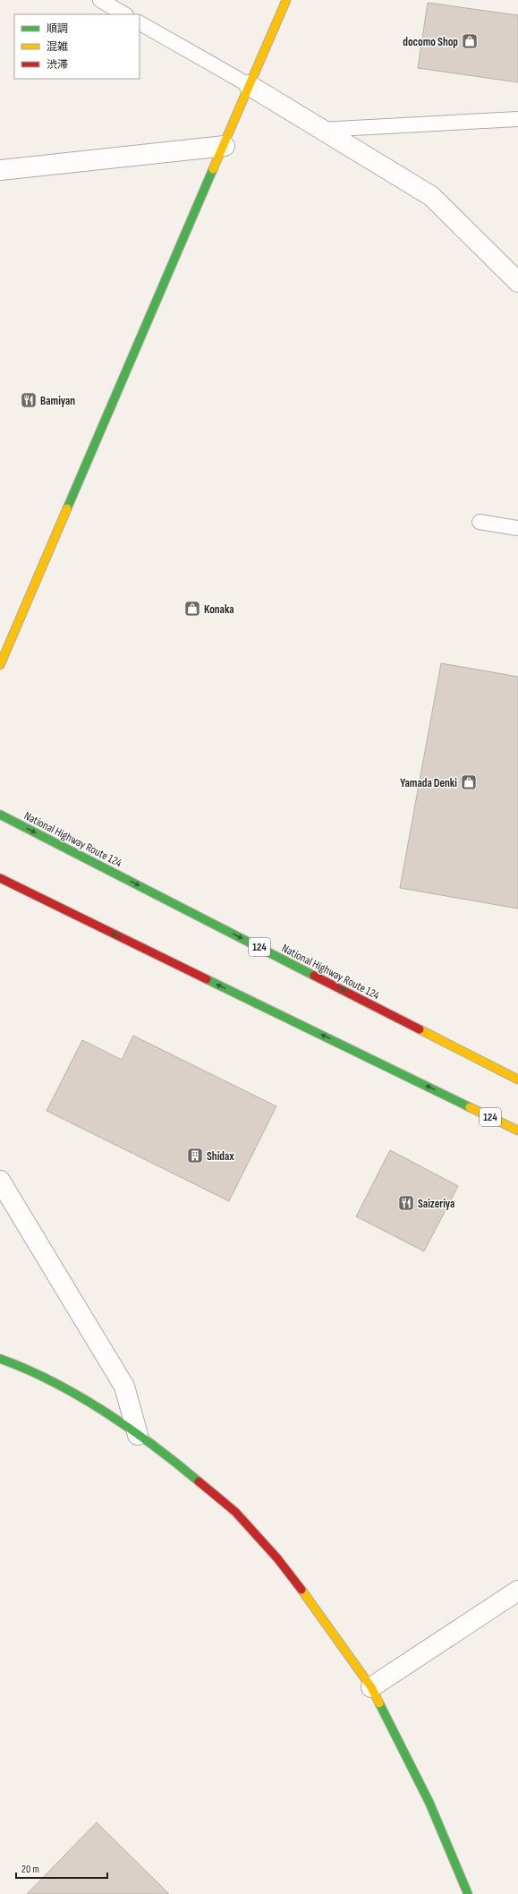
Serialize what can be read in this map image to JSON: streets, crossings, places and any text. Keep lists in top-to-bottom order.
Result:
{
  "streets": {
    "main road": ["National Highway Route 124", "124"]
  },
  "places": {
    "shop": ["docomo Shop", "Konaka", "Yamada Denki"],
    "restaurant": ["Bamiyan", "Saizeriya"],
    "building": ["Shidax"]
  },
  "legend": ["順調", "混雑", "渋滞"],
  "scale_bar": "20 m"
}
